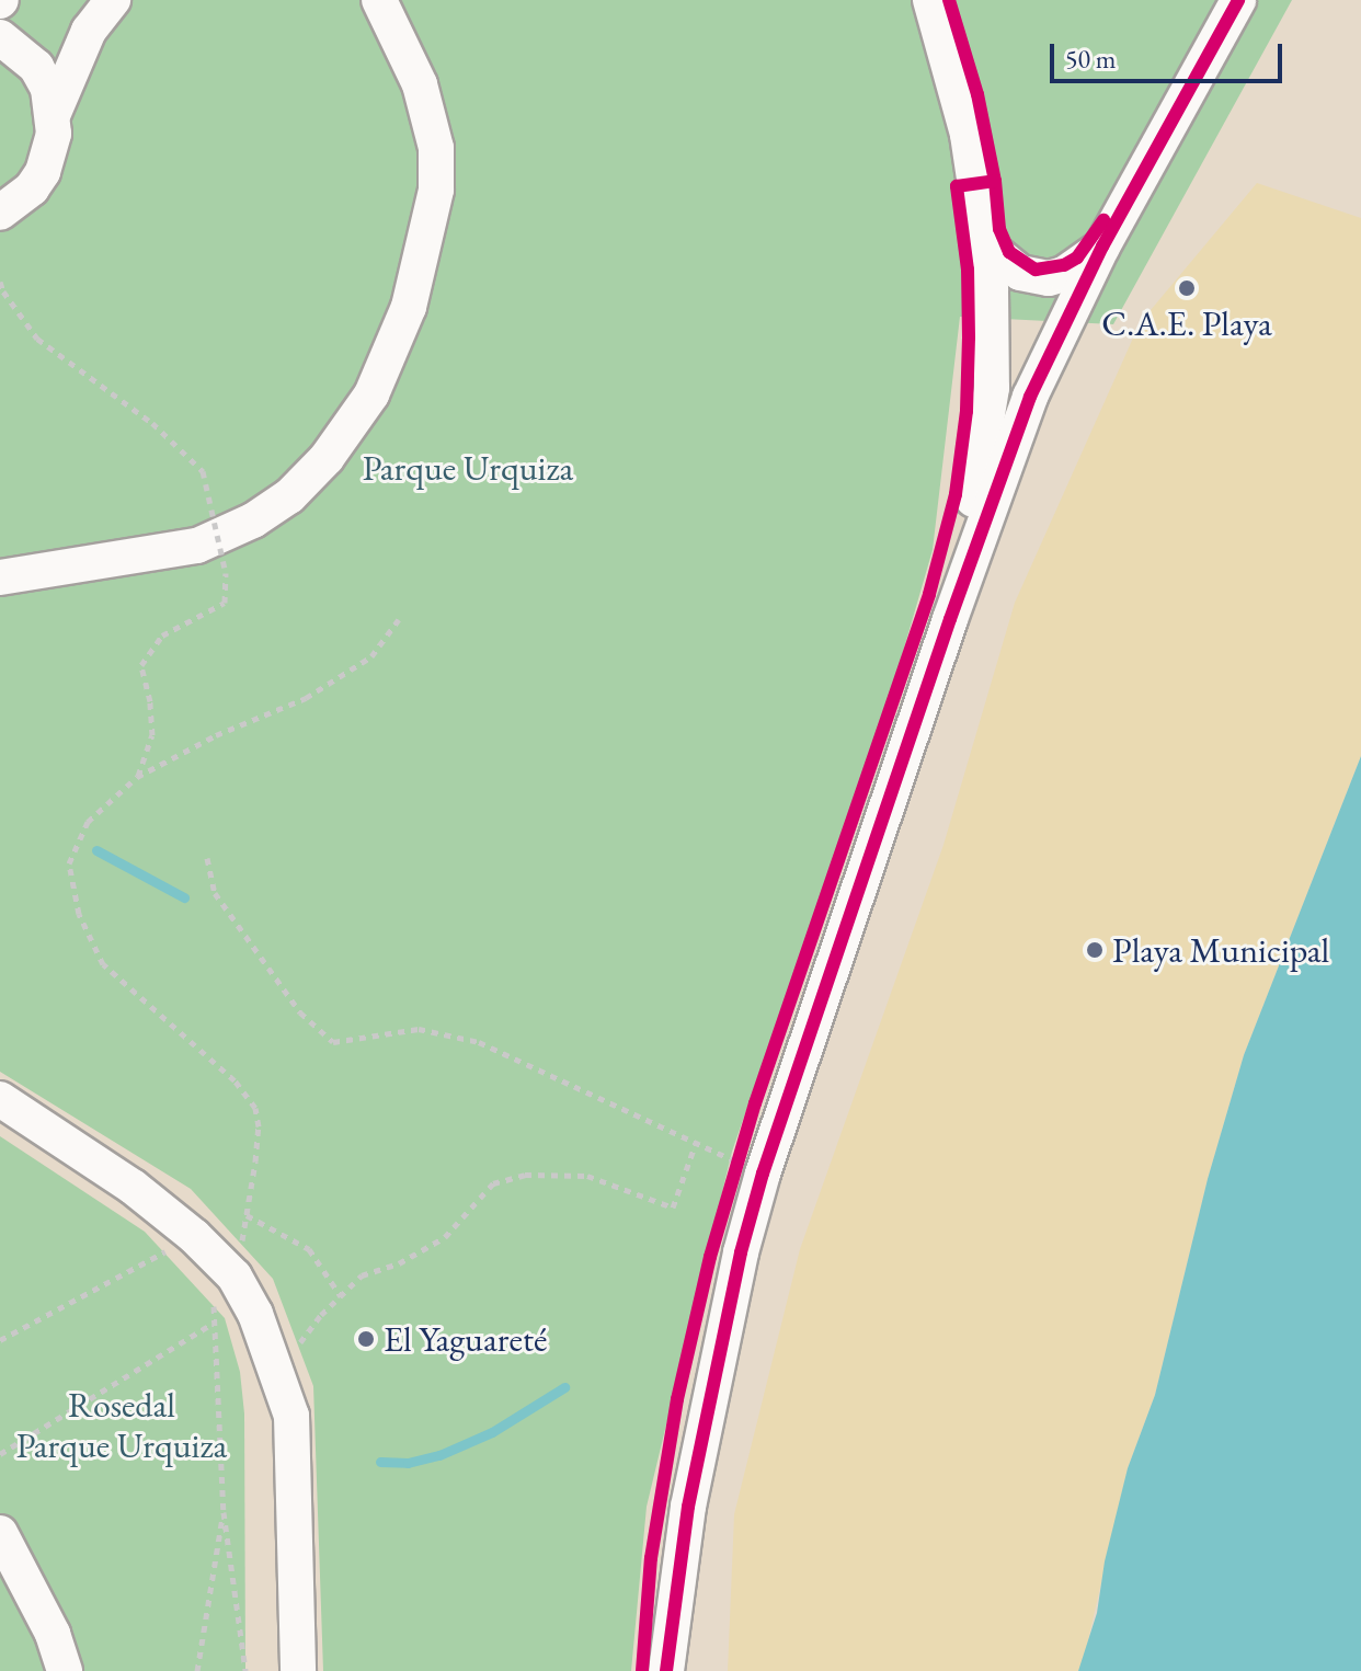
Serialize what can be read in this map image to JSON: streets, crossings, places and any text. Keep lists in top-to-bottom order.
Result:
{
  "parks": ["Parque Urquiza", "Rosedal Parque Urquiza"],
  "places": ["C.A.E. Playa", "Playa Municipal", "El Yaguareté"],
  "scale_bar": "50 m"
}
